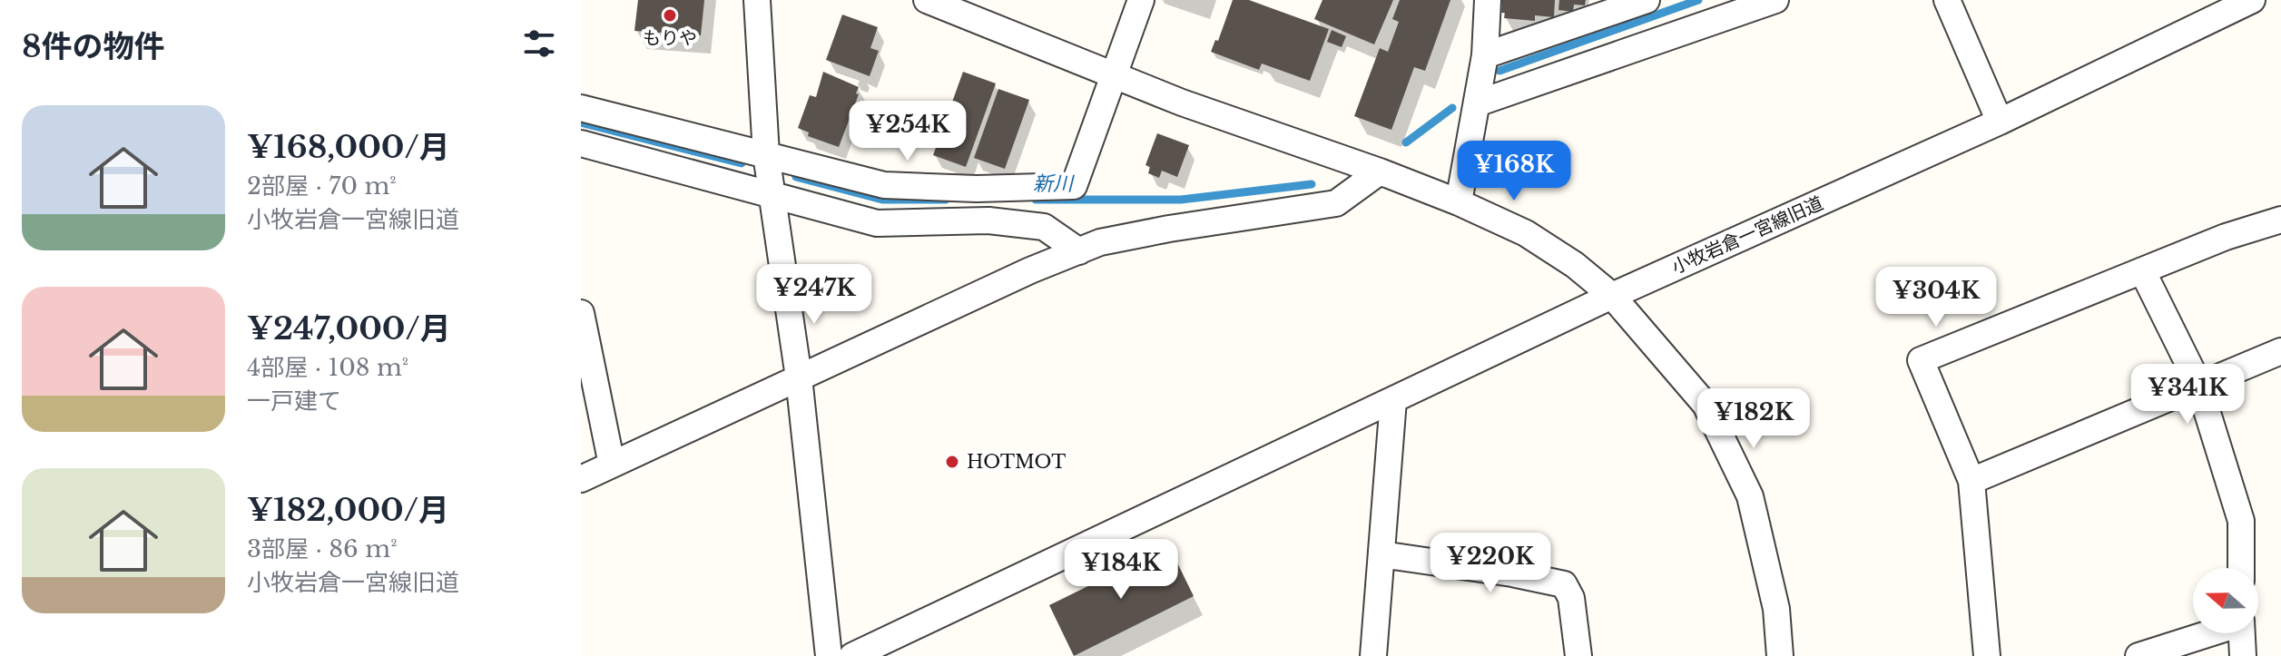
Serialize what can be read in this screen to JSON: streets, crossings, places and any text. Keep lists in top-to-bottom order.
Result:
{
  "streets": {
    "street": ["小牧岩倉一宮線旧道"]
  },
  "water": ["新川"],
  "places": ["もりや", "HOTMOT"],
  "north": "left",
  "page": {
    "heading": "8件の物件",
    "list": [
      {
        "name": "¥168,000/月",
        "note": "2部屋 · 70 m² · 小牧岩倉一宮線旧道"
      },
      {
        "name": "¥247,000/月",
        "note": "4部屋 · 108 m² · 一戸建て"
      },
      {
        "name": "¥182,000/月",
        "note": "3部屋 · 86 m² · 小牧岩倉一宮線旧道"
      }
    ],
    "price": [
      "¥254K",
      "¥168K",
      "¥247K",
      "¥304K",
      "¥341K",
      "¥182K",
      "¥220K",
      "¥184K"
    ]
  }
}
